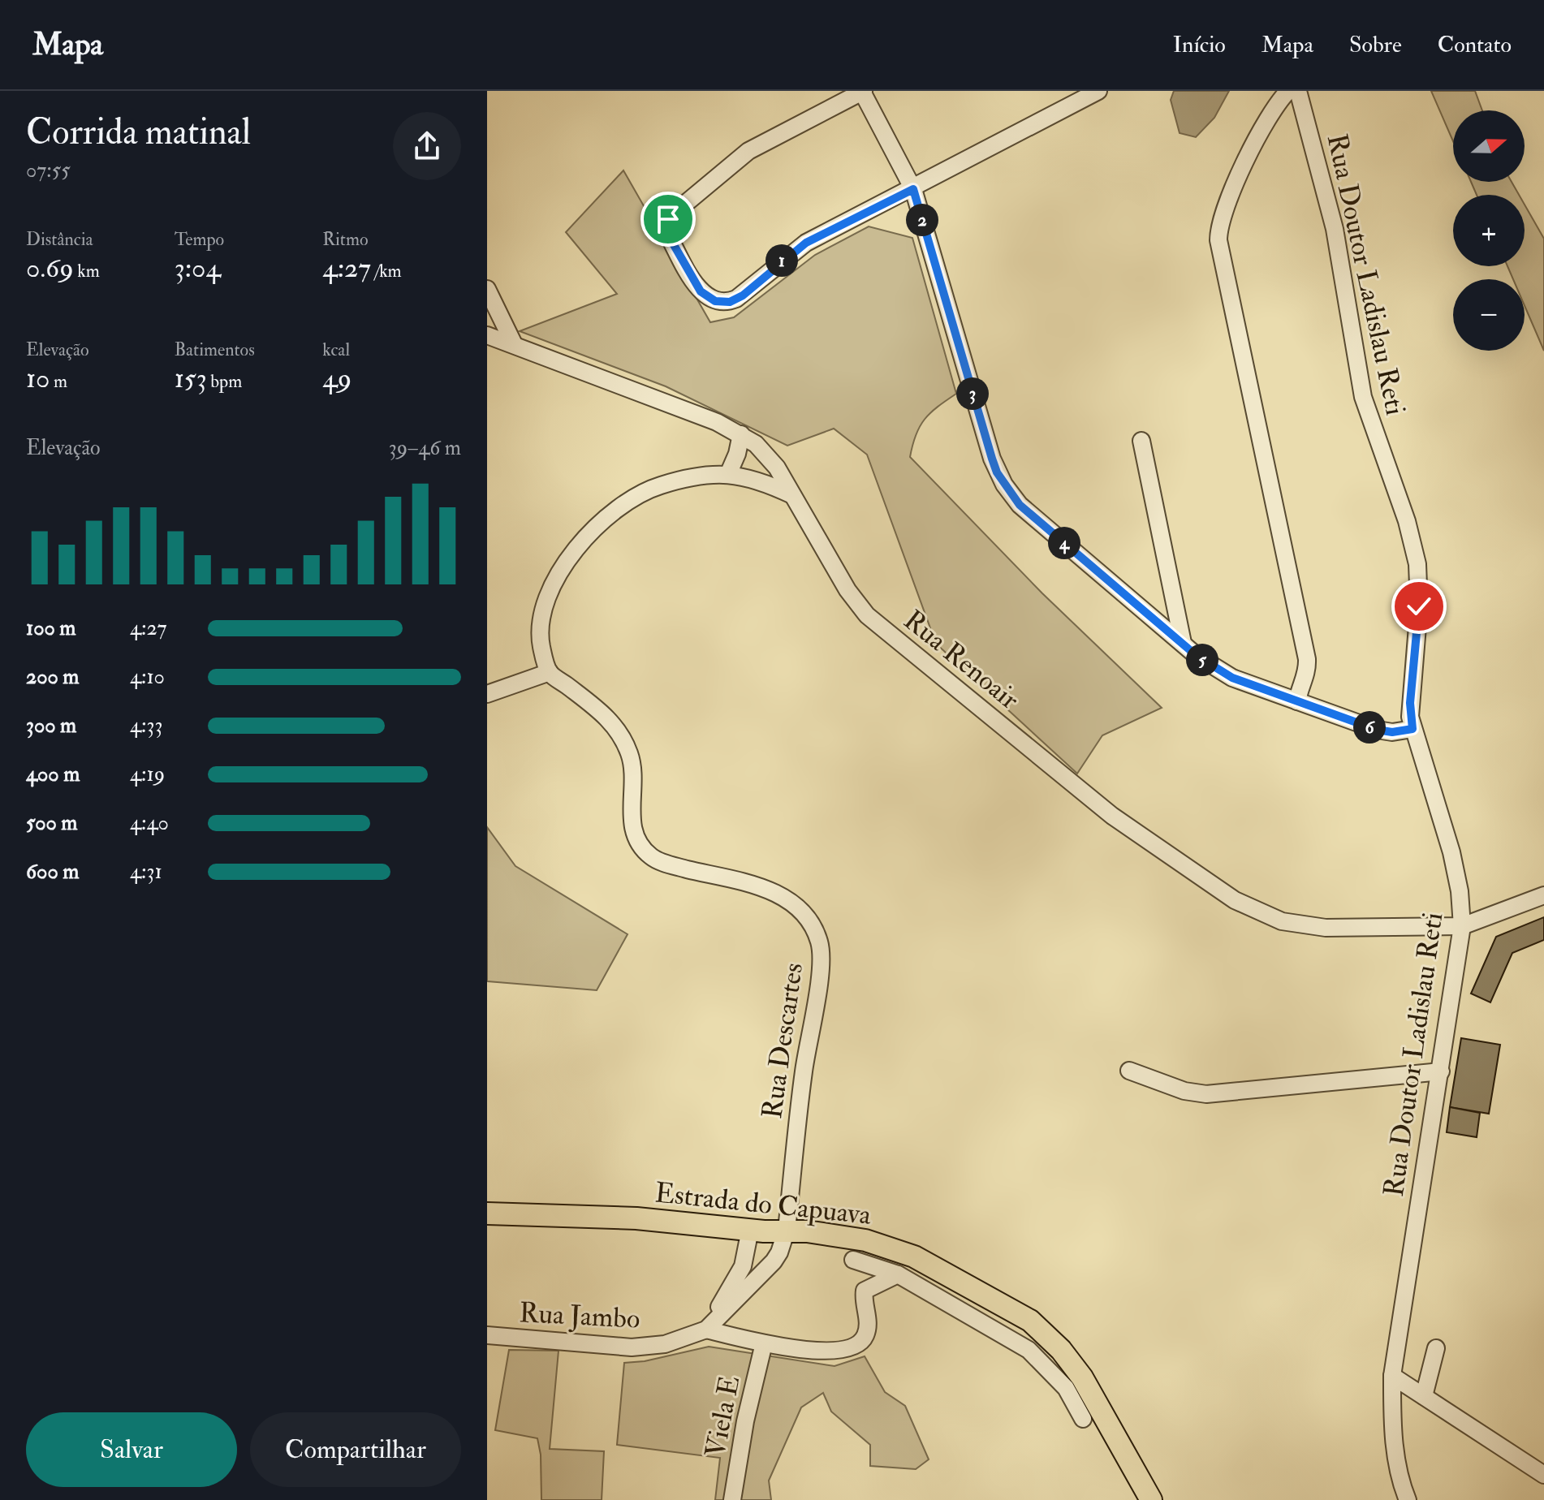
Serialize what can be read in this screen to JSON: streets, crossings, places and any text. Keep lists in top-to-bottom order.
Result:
{
  "streets": {
    "main road": ["Estrada do Capuava"],
    "street": [
      "Rua Doutor Ladislau Reti",
      "Rua Renoair",
      "Rua Descartes",
      "Rua Jambo",
      "Viela E"
    ]
  },
  "crossings": [
    ["Rua Doutor Ladislau Reti", "Rua Renoair"],
    ["Rua Descartes", "Estrada do Capuava"],
    ["Rua Descartes", "Rua Jambo"]
  ],
  "north": "right",
  "page": {
    "header": "Mapa",
    "nav": [
      "Início",
      "Mapa",
      "Sobre",
      "Contato"
    ],
    "heading": ["Corrida matinal", "07:55"],
    "map_buttons": ["+", "−"],
    "stats": [
      ["Distância", "0.69 km"],
      ["Tempo", "3:04"],
      ["Ritmo", "4:27 /km"],
      ["Elevação", "10 m"],
      ["Batimentos", "153 bpm"],
      ["kcal", "49"]
    ],
    "pins": [
      "2",
      "1",
      "3",
      "4",
      "5",
      "6"
    ],
    "chart": ["Elevação", "39–46 m"],
    "list": [
      {
        "name": "100 m",
        "note": "4:27"
      },
      {
        "name": "200 m",
        "note": "4:10"
      },
      {
        "name": "300 m",
        "note": "4:33"
      },
      {
        "name": "400 m",
        "note": "4:19"
      },
      {
        "name": "500 m",
        "note": "4:40"
      },
      {
        "name": "600 m",
        "note": "4:31"
      }
    ],
    "buttons": ["Salvar", "Compartilhar"]
  }
}
